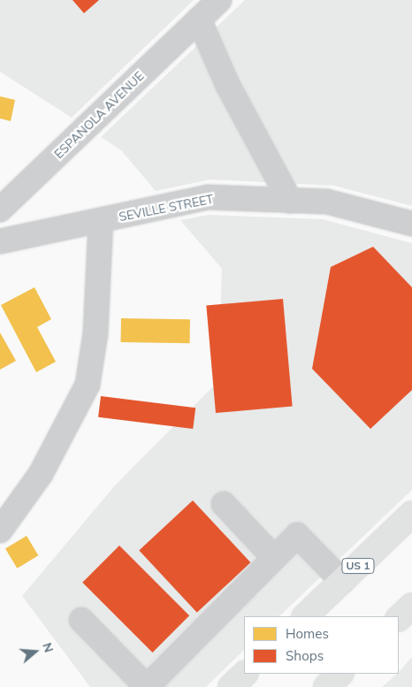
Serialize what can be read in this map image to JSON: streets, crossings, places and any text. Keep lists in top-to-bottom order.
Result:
{
  "streets": {
    "main road": ["US 1"],
    "street": ["ESPANOLA AVENUE", "SEVILLE STREET"]
  },
  "legend": ["Homes", "Shops"],
  "north": "right"
}
